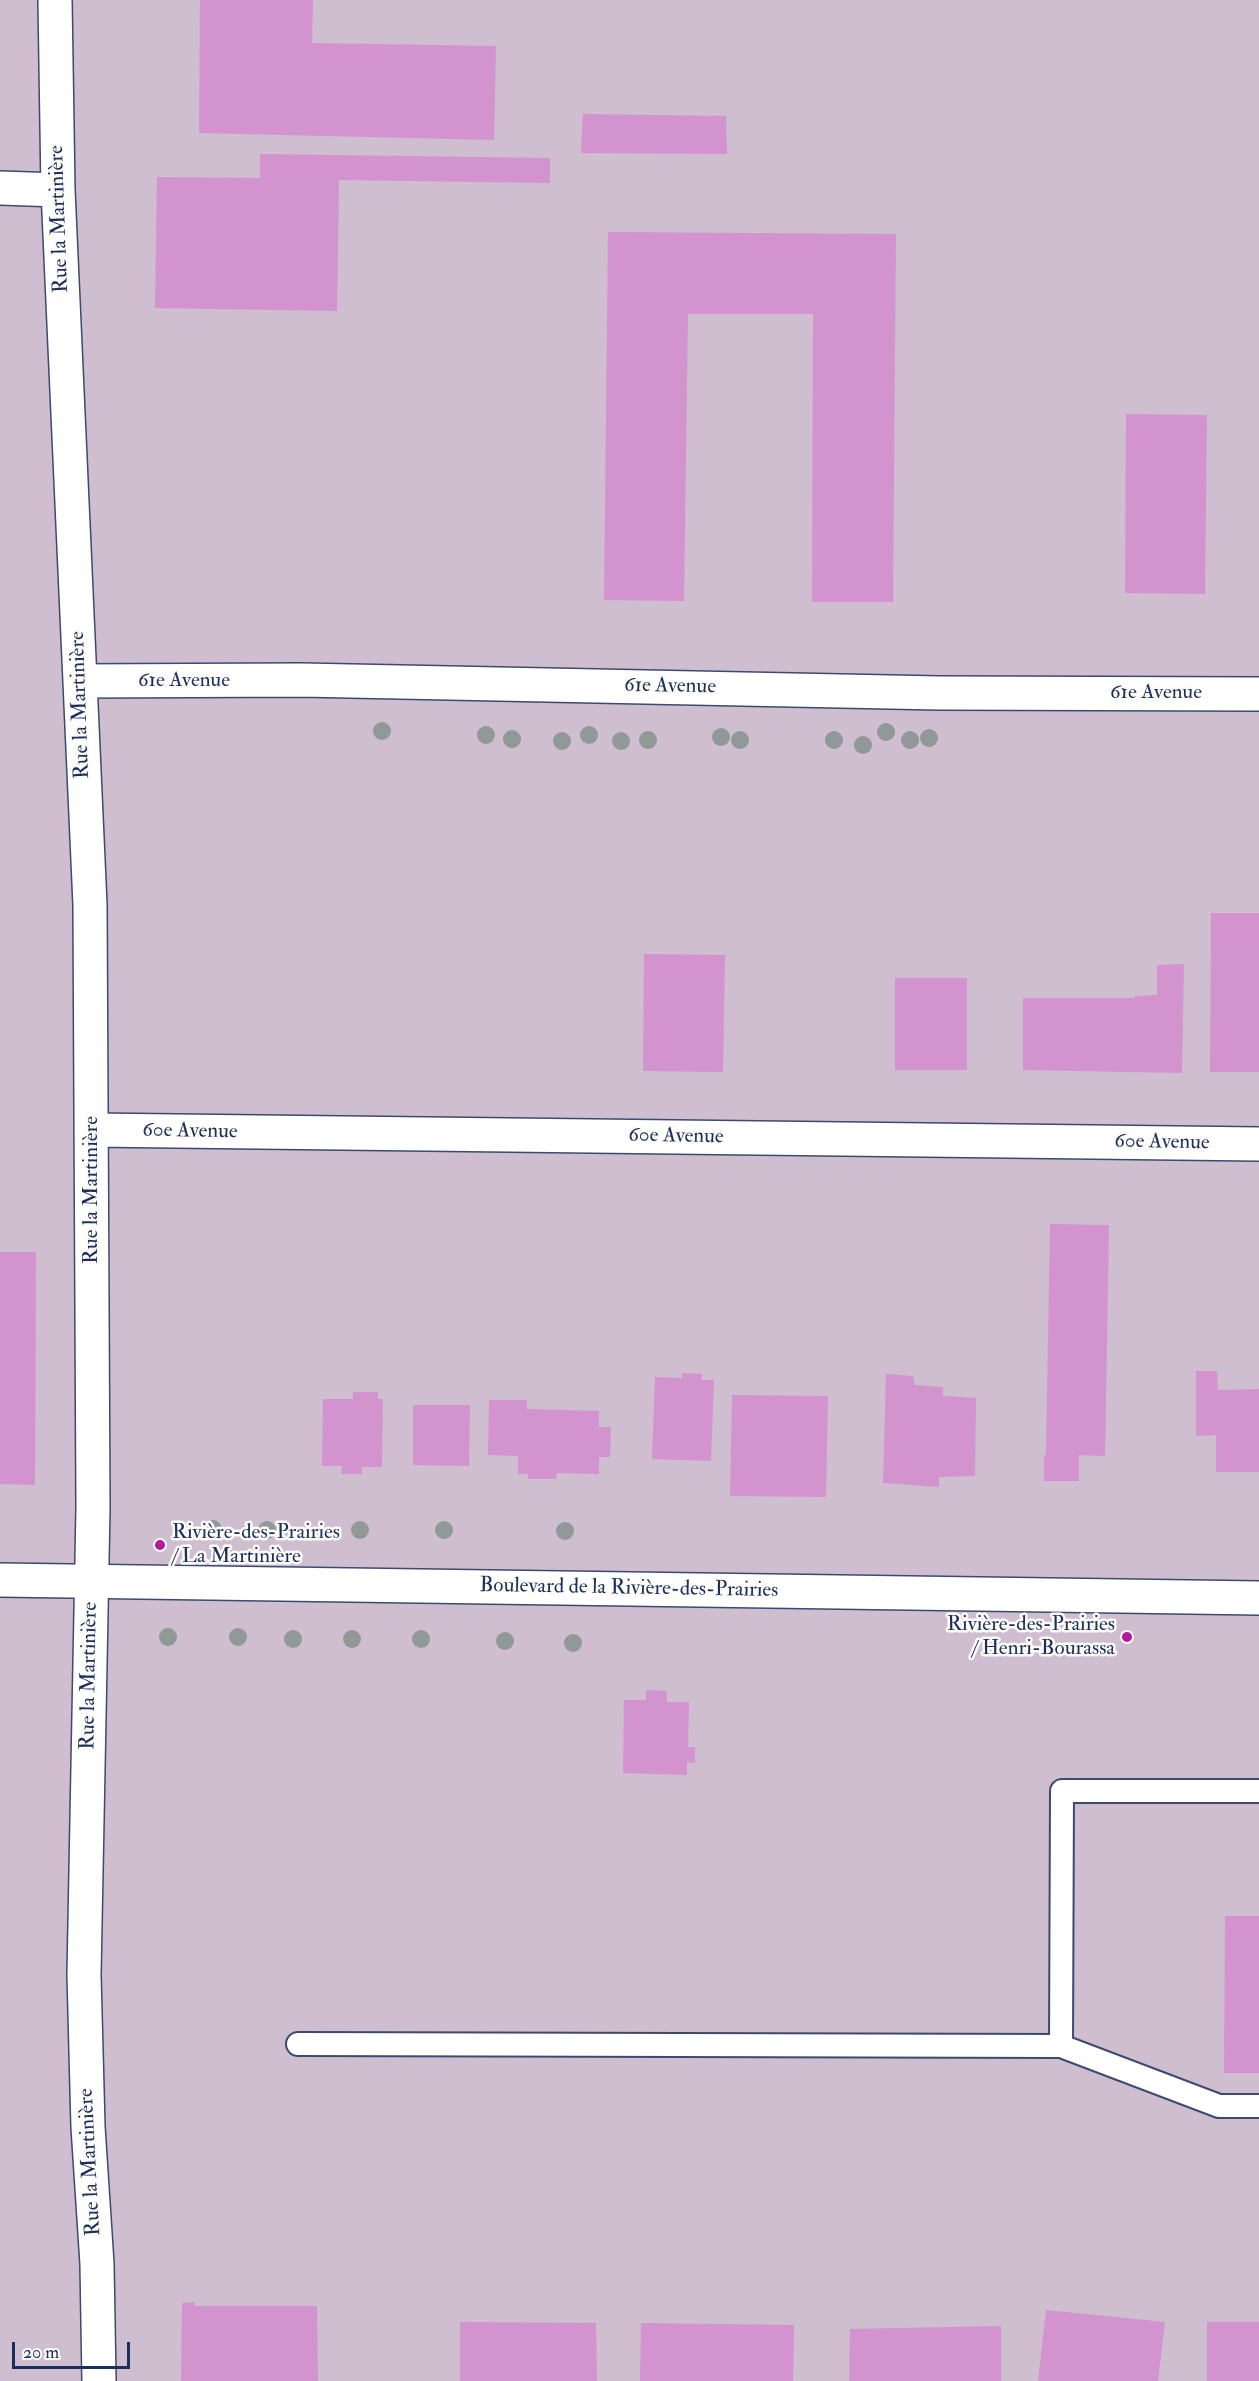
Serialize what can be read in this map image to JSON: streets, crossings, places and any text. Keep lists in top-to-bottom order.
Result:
{
  "streets": {
    "street": [
      "Rue la Martinière",
      "61e Avenue",
      "60e Avenue",
      "Boulevard de la Rivière-des-Prairies"
    ]
  },
  "crossings": [
    ["Rue la Martinière", "61e Avenue"],
    ["Rue la Martinière", "60e Avenue"],
    ["Rue la Martinière", "Boulevard de la Rivière-des-Prairies"]
  ],
  "places": ["Rivière-des-Prairies / La Martinière", "Rivière-des-Prairies / Henri-Bourassa"],
  "scale_bar": "20 m"
}
